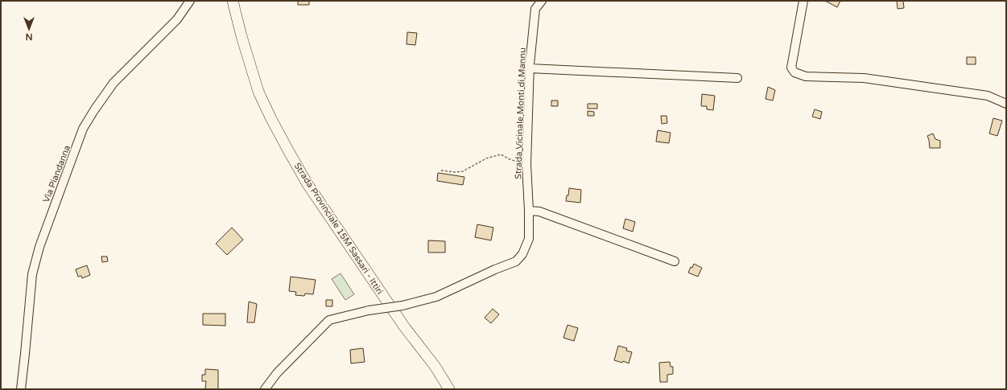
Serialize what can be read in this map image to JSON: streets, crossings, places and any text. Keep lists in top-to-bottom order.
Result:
{
  "streets": {
    "main road": ["Strada Provinciale 15M Sassari - Ittiri"],
    "street": ["Strada Vicinale Monti di Mannu", "Via Piandanna"]
  },
  "north": "bottom"
}
